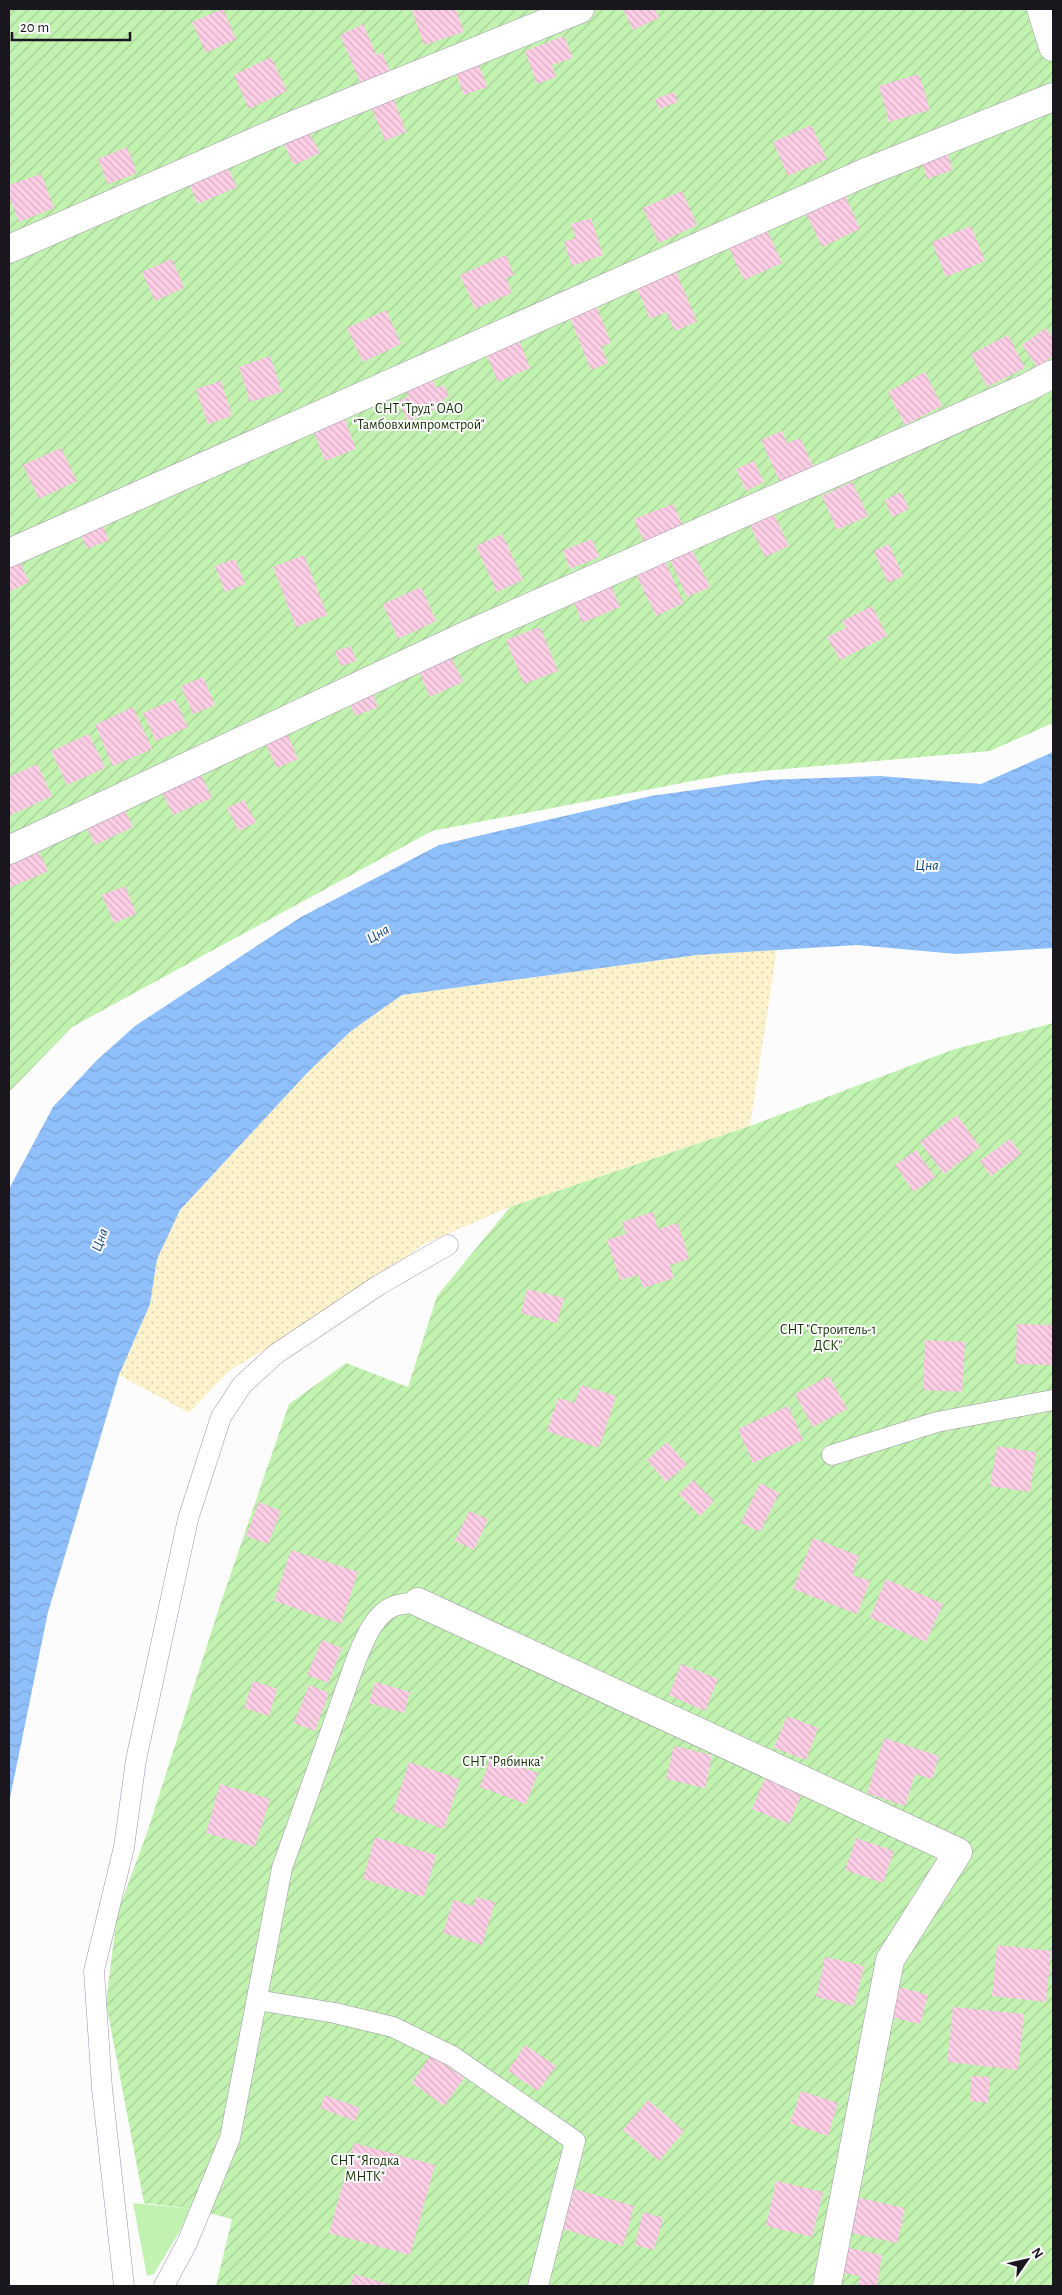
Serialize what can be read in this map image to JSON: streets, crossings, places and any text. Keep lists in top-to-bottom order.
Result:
{
  "water": ["Цна"],
  "parks": [
    "СНТ \"Труд\" ОАО \"Тамбовхимпромстрой\"",
    "СНТ \"Строитель-1 ДСК\"",
    "СНТ \"Рябинка\"",
    "СНТ \"Ягодка МНТК\""
  ],
  "scale_bar": "20 m",
  "north": "top right"
}
